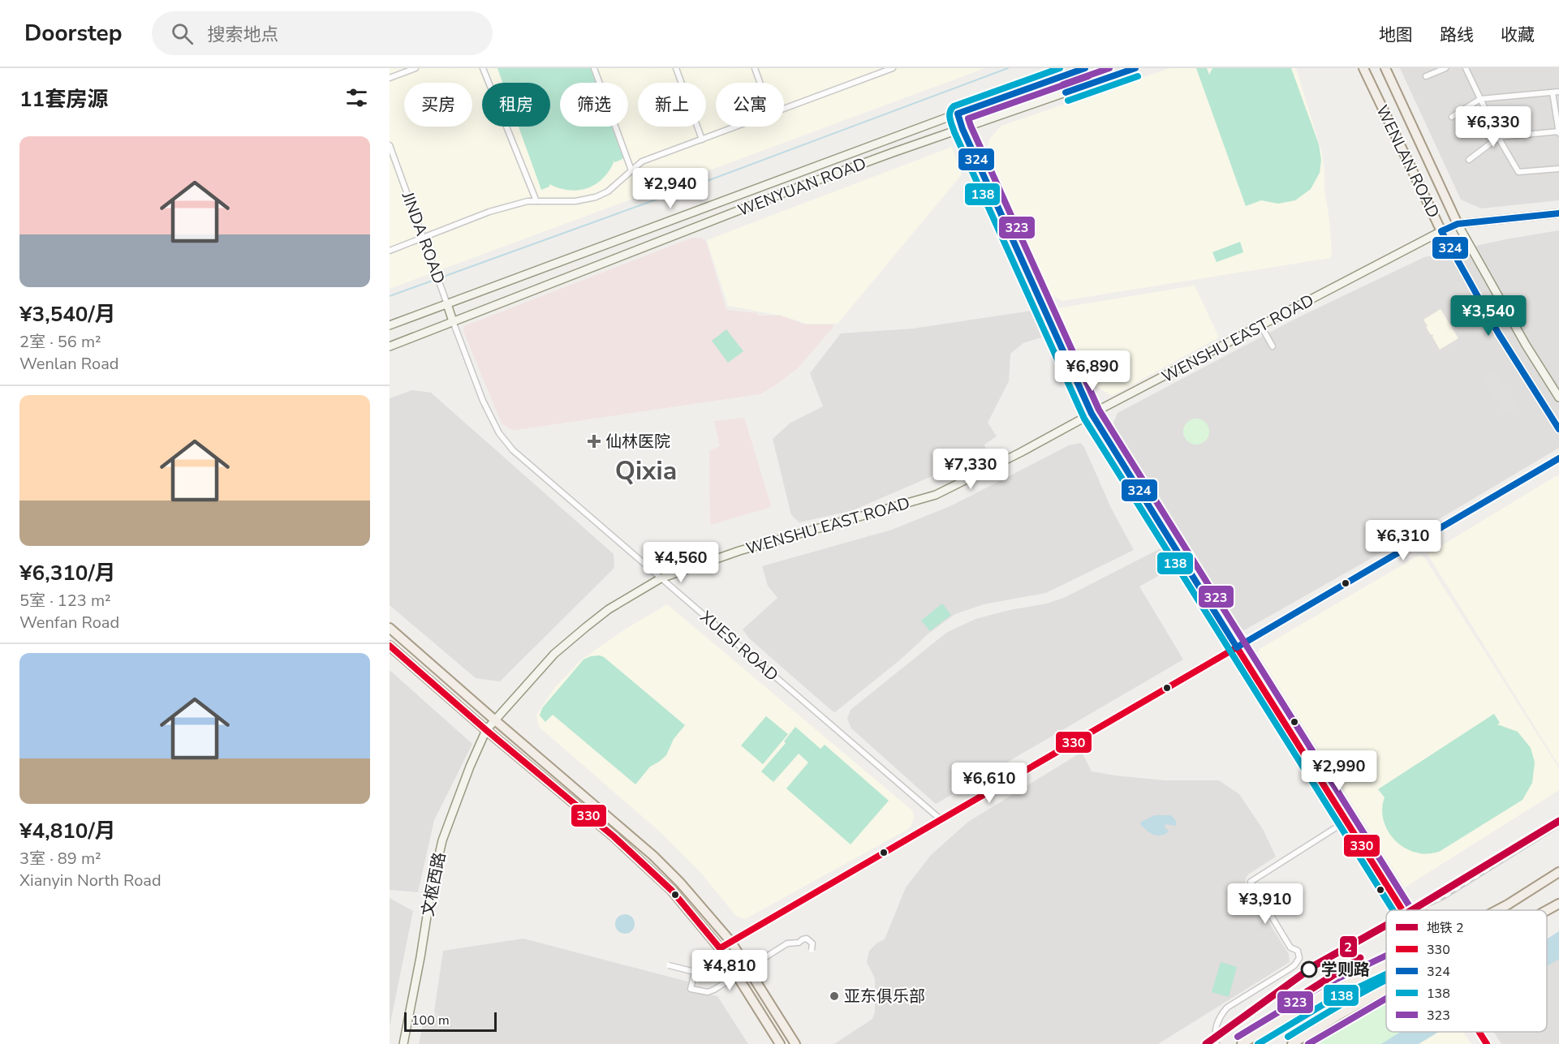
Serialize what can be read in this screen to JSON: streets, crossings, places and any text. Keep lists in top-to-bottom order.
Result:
{
  "streets": {
    "main road": [
      "WENLAN ROAD",
      "WENYUAN ROAD",
      "WENSHU EAST ROAD",
      "文枢西路"
    ],
    "street": ["JINDA ROAD", "XUESI ROAD"]
  },
  "crossings": [
    ["WENLAN ROAD", "WENSHU EAST ROAD"],
    ["WENYUAN ROAD", "JINDA ROAD"],
    ["WENYUAN ROAD", "XUESI ROAD"],
    ["WENSHU EAST ROAD", "XUESI ROAD"],
    ["WENSHU EAST ROAD", "文枢西路"]
  ],
  "districts": ["Qixia"],
  "places": {
    "health": ["仙林医院"],
    "other": ["学则路", "亚东俱乐部"]
  },
  "lines": [
    "transit line 324",
    "transit line 138",
    "transit line 323",
    "transit line 330",
    "metro line 2"
  ],
  "legend": [
    "地铁 2",
    "330",
    "324",
    "138",
    "323"
  ],
  "scale_bar": "100 m",
  "page": {
    "header": "Doorstep",
    "search": "搜索地点",
    "nav": ["地图", "路线", "收藏"],
    "heading": "11套房源",
    "chip": [
      "买房",
      "租房",
      "筛选",
      "新上",
      "公寓"
    ],
    "price": [
      "¥6,330",
      "¥2,940",
      "¥3,540",
      "¥6,890",
      "¥7,330",
      "¥6,310",
      "¥4,560",
      "¥2,990",
      "¥6,610",
      "¥3,910",
      "¥4,810"
    ],
    "list": [
      {
        "name": "¥3,540/月",
        "note": "2室 · 56 m² · Wenlan Road"
      },
      {
        "name": "¥6,310/月",
        "note": "5室 · 123 m² · Wenfan Road"
      },
      {
        "name": "¥4,810/月",
        "note": "3室 · 89 m² · Xianyin North Road"
      }
    ],
    "scale": "100 m"
  }
}
